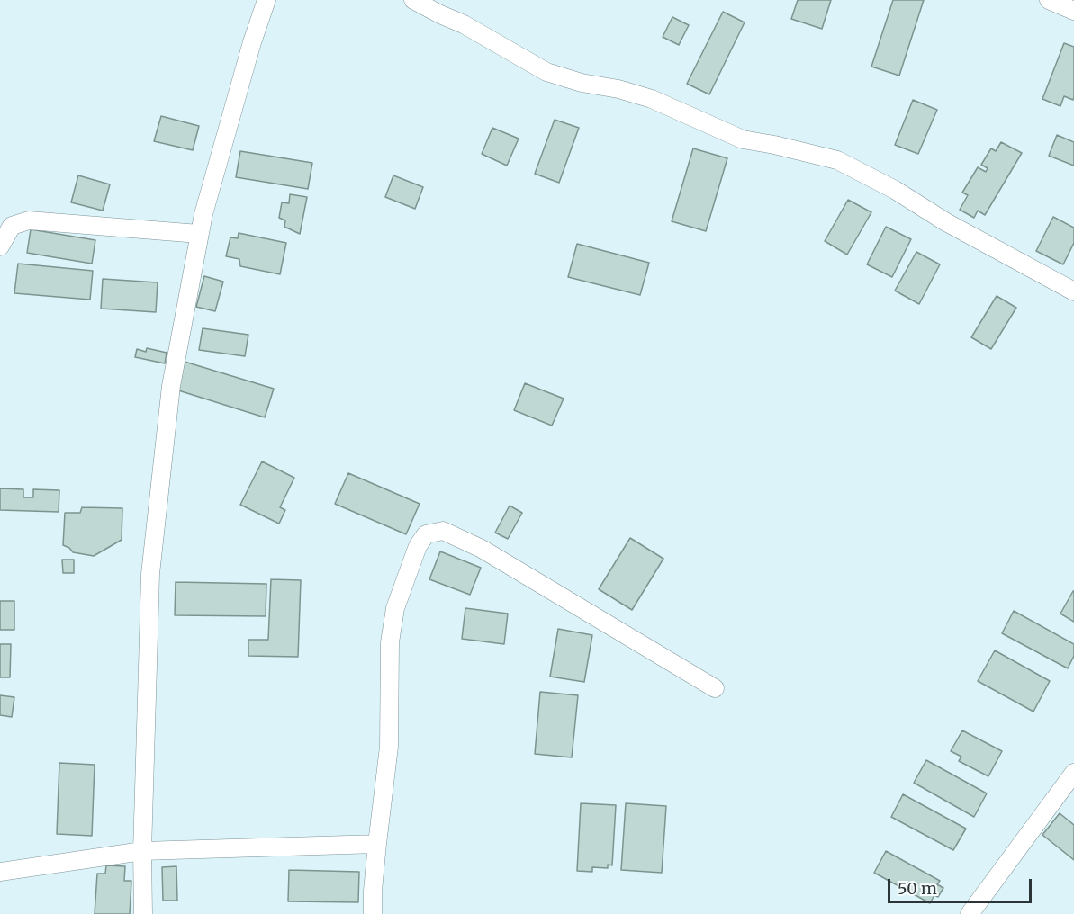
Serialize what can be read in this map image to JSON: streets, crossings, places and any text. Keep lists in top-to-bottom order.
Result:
{
  "scale_bar": "50 m"
}
